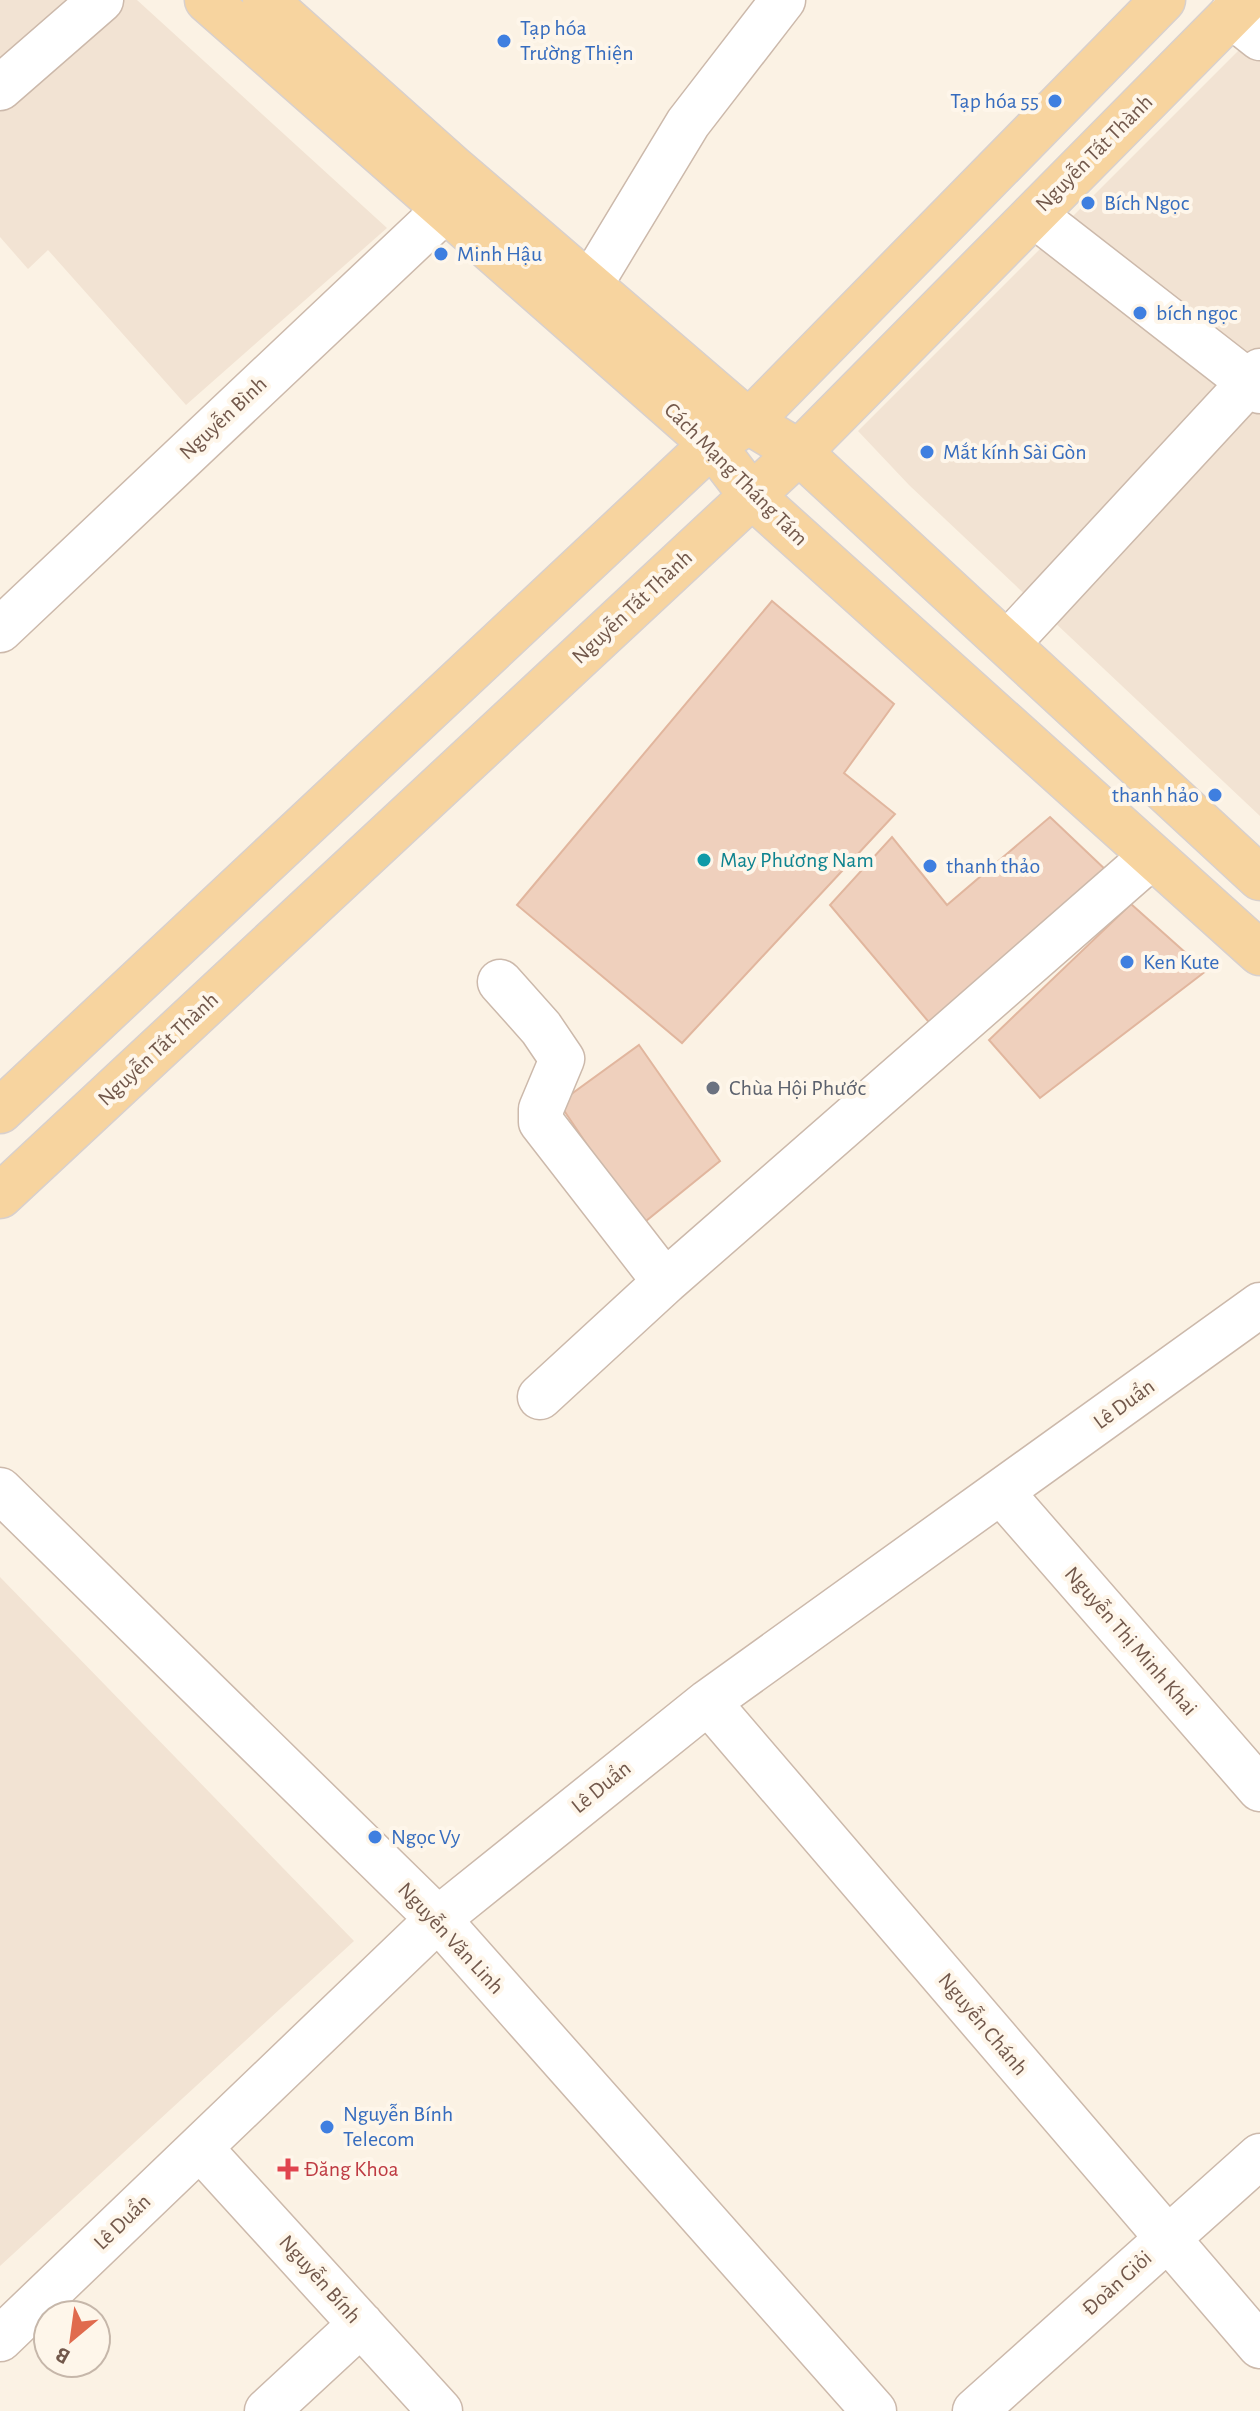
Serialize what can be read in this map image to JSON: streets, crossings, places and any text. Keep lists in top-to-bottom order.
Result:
{
  "streets": {
    "main road": ["Nguyễn Tất Thành", "Cách Mạng Tháng Tám"],
    "street": [
      "Nguyễn Bình",
      "Lê Duẩn",
      "Nguyễn Thị Minh Khai",
      "Nguyễn Văn Linh",
      "Nguyễn Chánh",
      "Nguyễn Bính",
      "Đoàn Giỏi"
    ]
  },
  "crossings": [
    ["Nguyễn Tất Thành", "Cách Mạng Tháng Tám"],
    ["Nguyễn Bình", "Cách Mạng Tháng Tám"],
    ["Lê Duẩn", "Nguyễn Thị Minh Khai"],
    ["Lê Duẩn", "Nguyễn Văn Linh"],
    ["Lê Duẩn", "Nguyễn Chánh"],
    ["Lê Duẩn", "Nguyễn Bính"],
    ["Nguyễn Chánh", "Đoàn Giỏi"]
  ],
  "places": {
    "other": [
      "Tạp hóa Trường Thiện",
      "Tạp hóa 55",
      "Bích Ngọc",
      "Minh Hậu",
      "bích ngọc",
      "Mắt kính Sài Gòn",
      "thanh hảo",
      "May Phương Nam",
      "thanh thảo",
      "Ken Kute",
      "Chùa Hội Phước",
      "Ngọc Vy",
      "Nguyễn Bính Telecom"
    ],
    "health": ["Đăng Khoa"]
  },
  "north": "bottom left"
}
